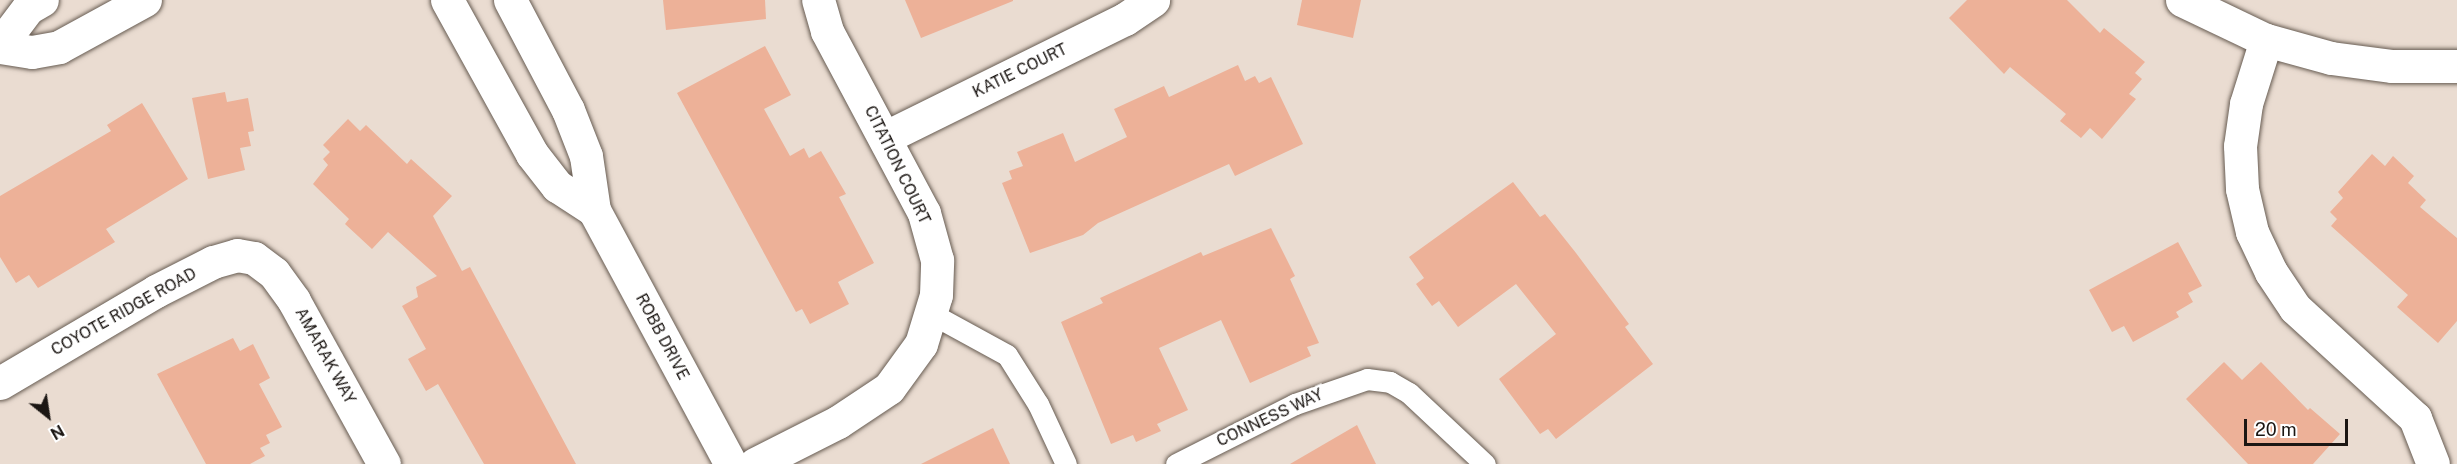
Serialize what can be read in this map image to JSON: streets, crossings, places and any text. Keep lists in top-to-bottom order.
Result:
{
  "streets": {
    "street": [
      "KATIE COURT",
      "CITATION COURT",
      "COYOTE RIDGE ROAD",
      "ROBB DRIVE",
      "AMARAK WAY"
    ],
    "lane": ["CONNESS WAY"]
  },
  "crossings": [
    ["KATIE COURT", "CITATION COURT"],
    ["COYOTE RIDGE ROAD", "AMARAK WAY"]
  ],
  "scale_bar": "20 m",
  "north": "bottom right"
}
